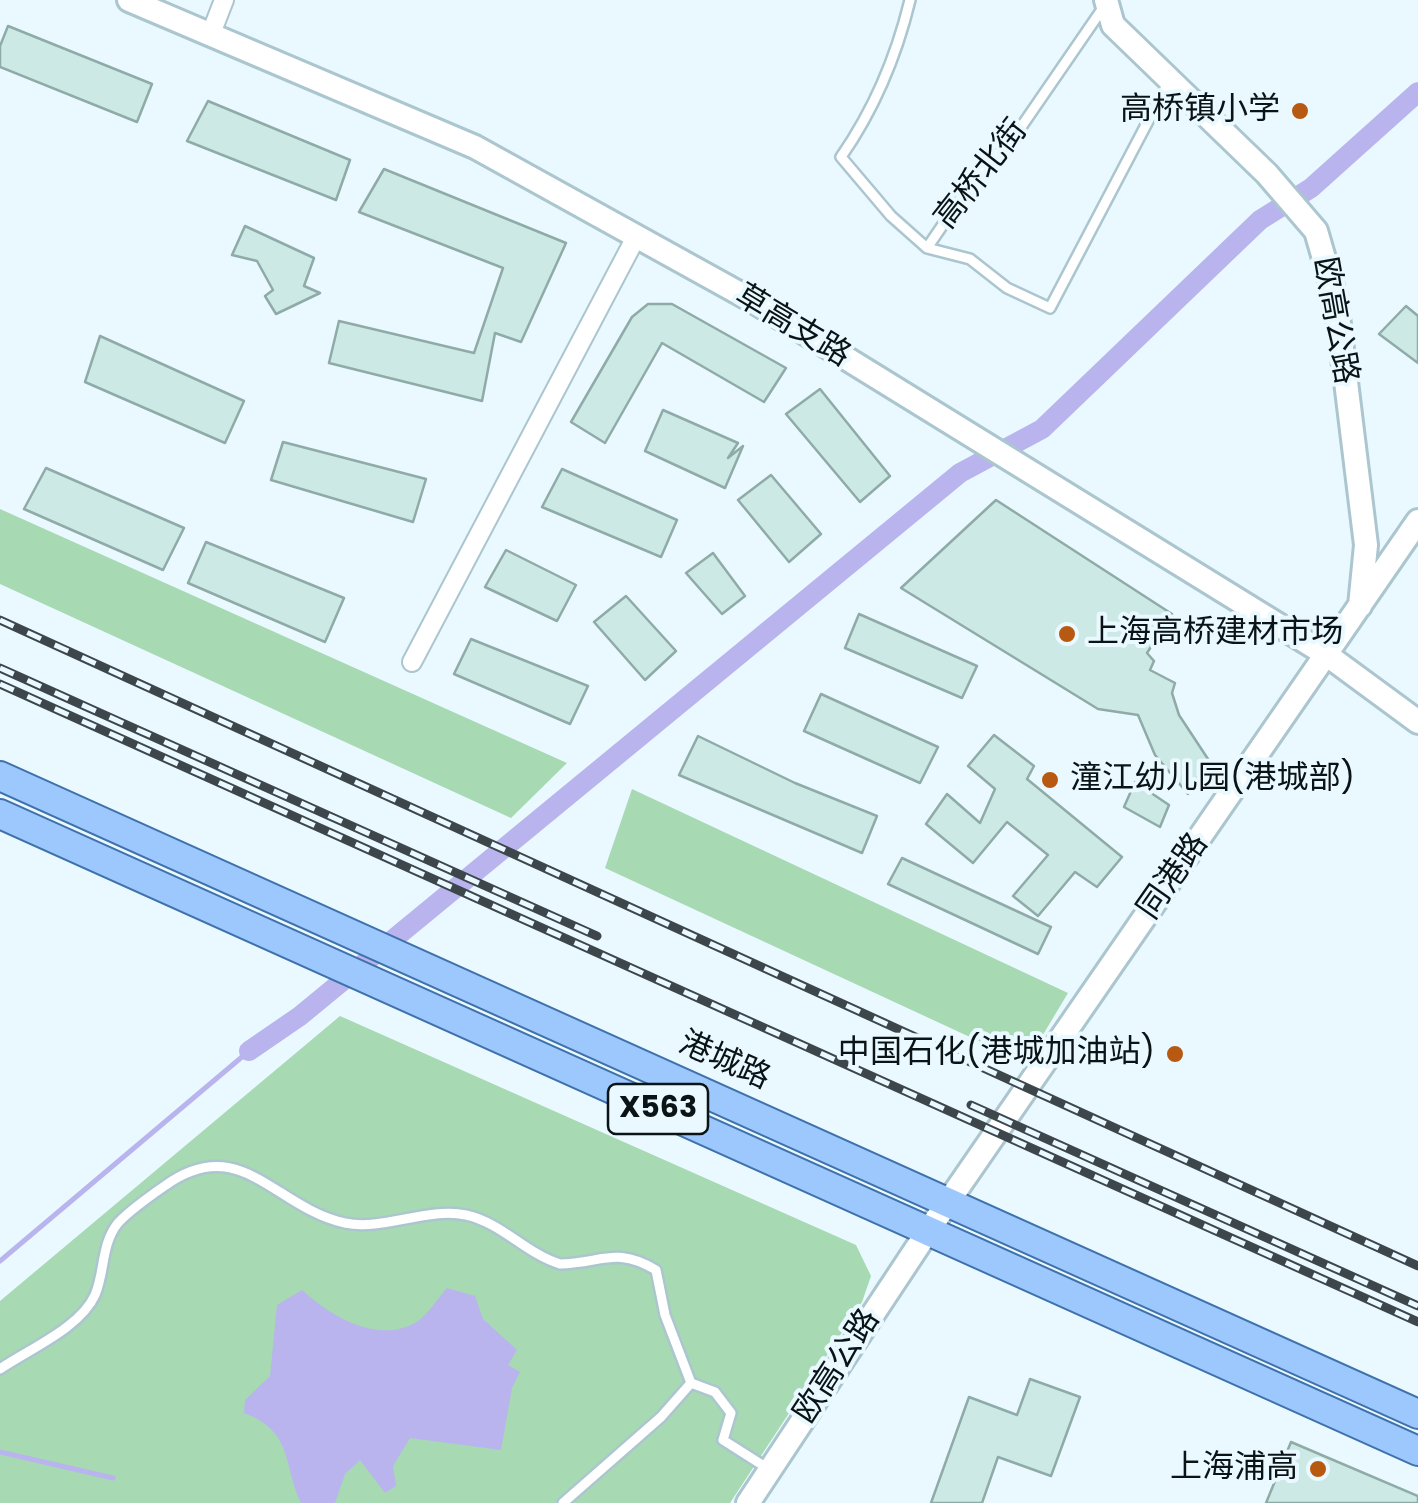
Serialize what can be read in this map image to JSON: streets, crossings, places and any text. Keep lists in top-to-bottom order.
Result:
{
  "streets": {
    "main road": ["港城路", "X563"],
    "street": ["欧高公路", "草高支路", "同港路"],
    "lane": ["高桥北街"]
  },
  "crossings": [
    ["高桥北街", "欧高公路"],
    ["欧高公路", "同港路"],
    ["欧高公路", "X563"],
    ["草高支路", "同港路"],
    ["同港路", "港城路"],
    ["同港路", "X563"]
  ],
  "places": [
    "高桥镇小学",
    "上海高桥建材市场",
    "潼江幼儿园(港城部)",
    "中国石化(港城加油站)",
    "上海浦高"
  ]
}
